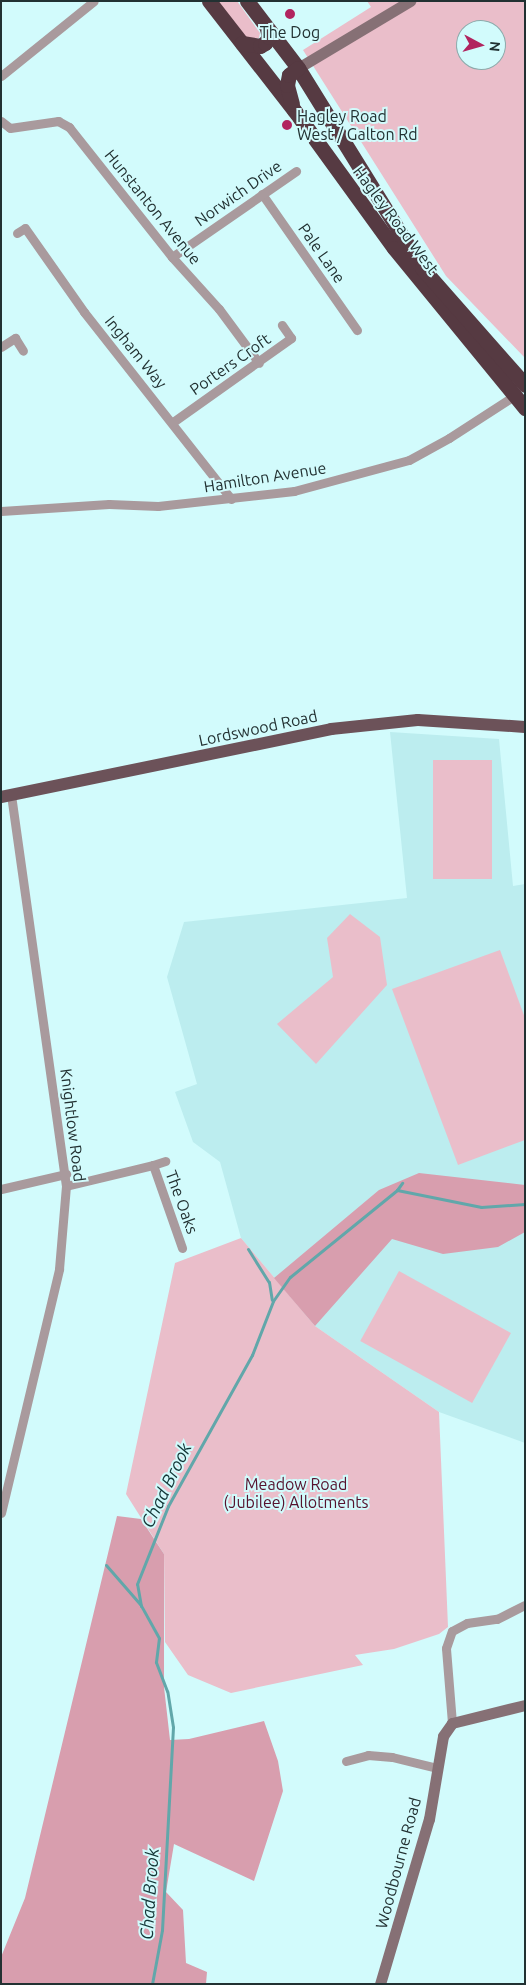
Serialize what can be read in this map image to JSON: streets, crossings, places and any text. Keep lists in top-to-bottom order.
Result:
{
  "streets": {
    "highway": ["Hagley Road West"],
    "main road": ["Lordswood Road"],
    "street": [
      "Norwich Drive",
      "Hunstanton Avenue",
      "Pale Lane",
      "Ingham Way",
      "Porters Croft",
      "Hamilton Avenue",
      "Knightlow Road",
      "The Oaks",
      "Woodbourne Road"
    ]
  },
  "crossings": [
    ["Norwich Drive", "Hunstanton Avenue"],
    ["Norwich Drive", "Pale Lane"],
    ["Hunstanton Avenue", "Porters Croft"],
    ["Hagley Road West", "Hamilton Avenue"],
    ["Ingham Way", "Porters Croft"],
    ["Ingham Way", "Hamilton Avenue"],
    ["Lordswood Road", "Knightlow Road"],
    ["Knightlow Road", "The Oaks"]
  ],
  "water": ["Chad Brook"],
  "parks": ["Meadow Road (Jubilee) Allotments"],
  "places": ["The Dog", "Hagley Road West / Galton Rd"],
  "north": "right"
}
